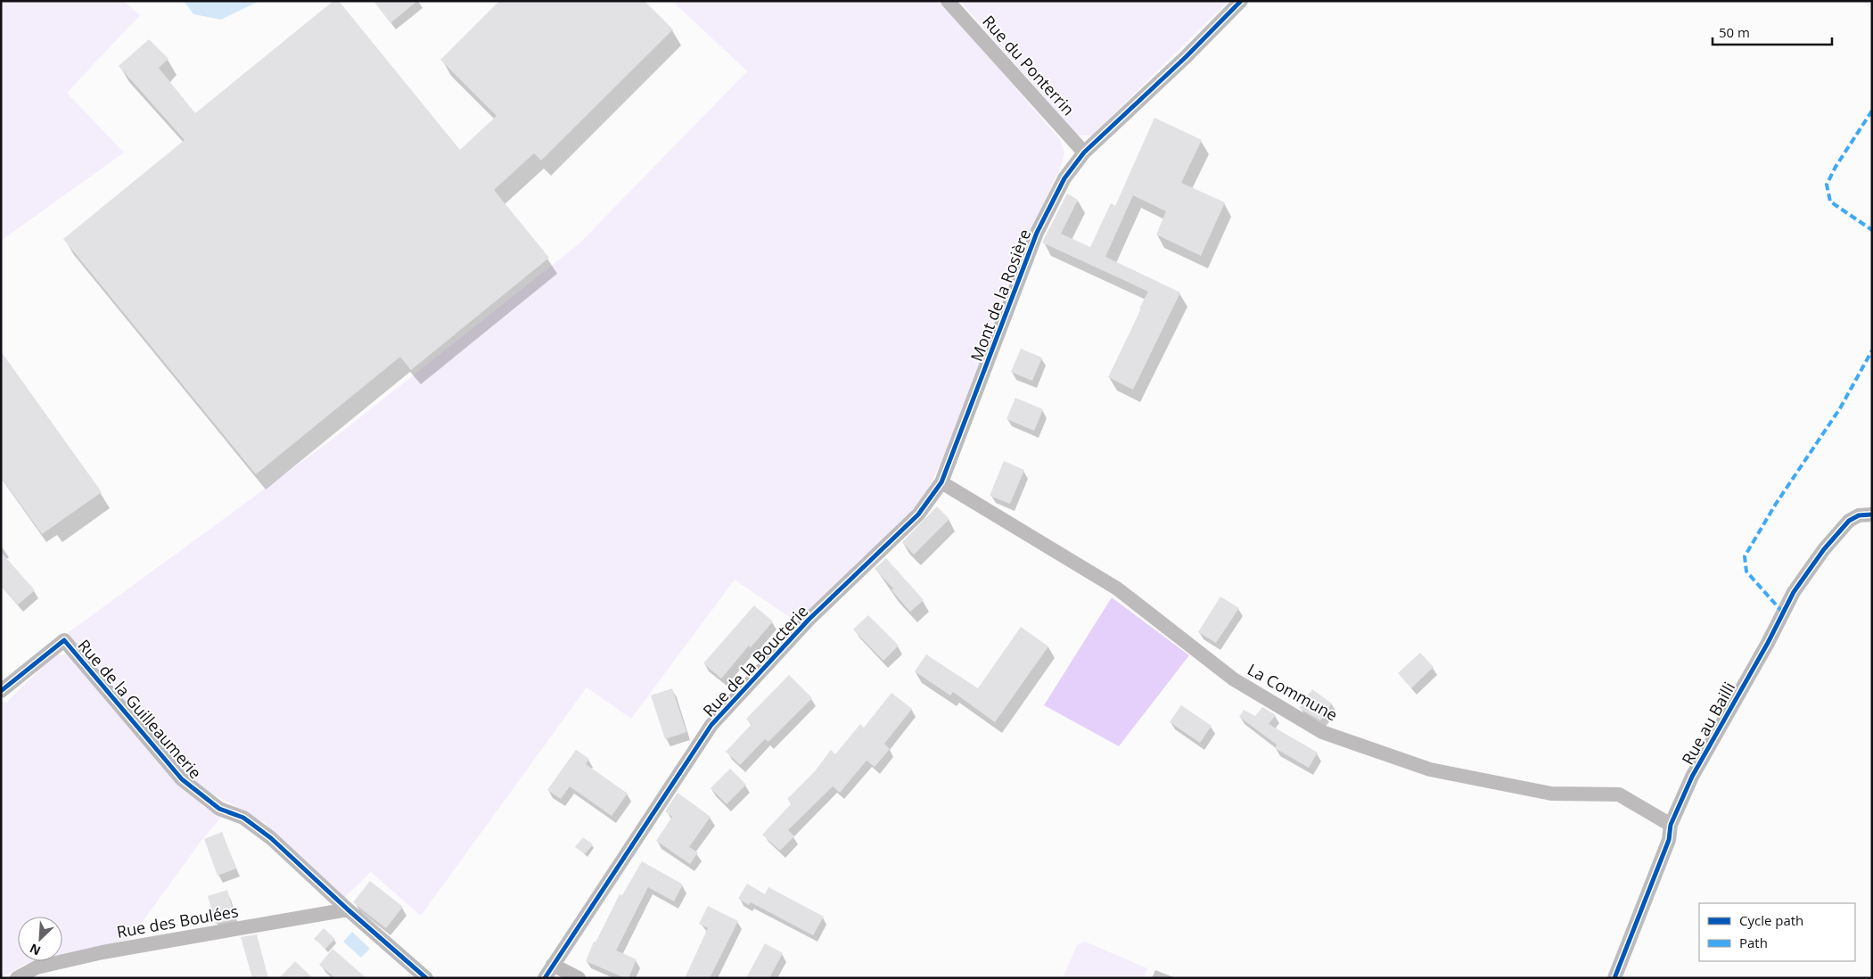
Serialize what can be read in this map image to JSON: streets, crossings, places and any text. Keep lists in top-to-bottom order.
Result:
{
  "streets": {
    "street": [
      "Rue du Ponterrin",
      "Mont de la Rosière",
      "Rue de la Boucterie",
      "La Commune",
      "Rue de la Guilleaumerie",
      "Rue au Bailli",
      "Rue des Boulées"
    ]
  },
  "crossings": [
    ["Rue du Ponterrin", "Mont de la Rosière"],
    ["Mont de la Rosière", "Rue de la Boucterie"],
    ["Mont de la Rosière", "La Commune"],
    ["Rue de la Boucterie", "La Commune"],
    ["La Commune", "Rue au Bailli"],
    ["Rue de la Guilleaumerie", "Rue des Boulées"]
  ],
  "legend": ["Cycle path", "Path"],
  "scale_bar": "50 m",
  "north": "bottom left"
}
